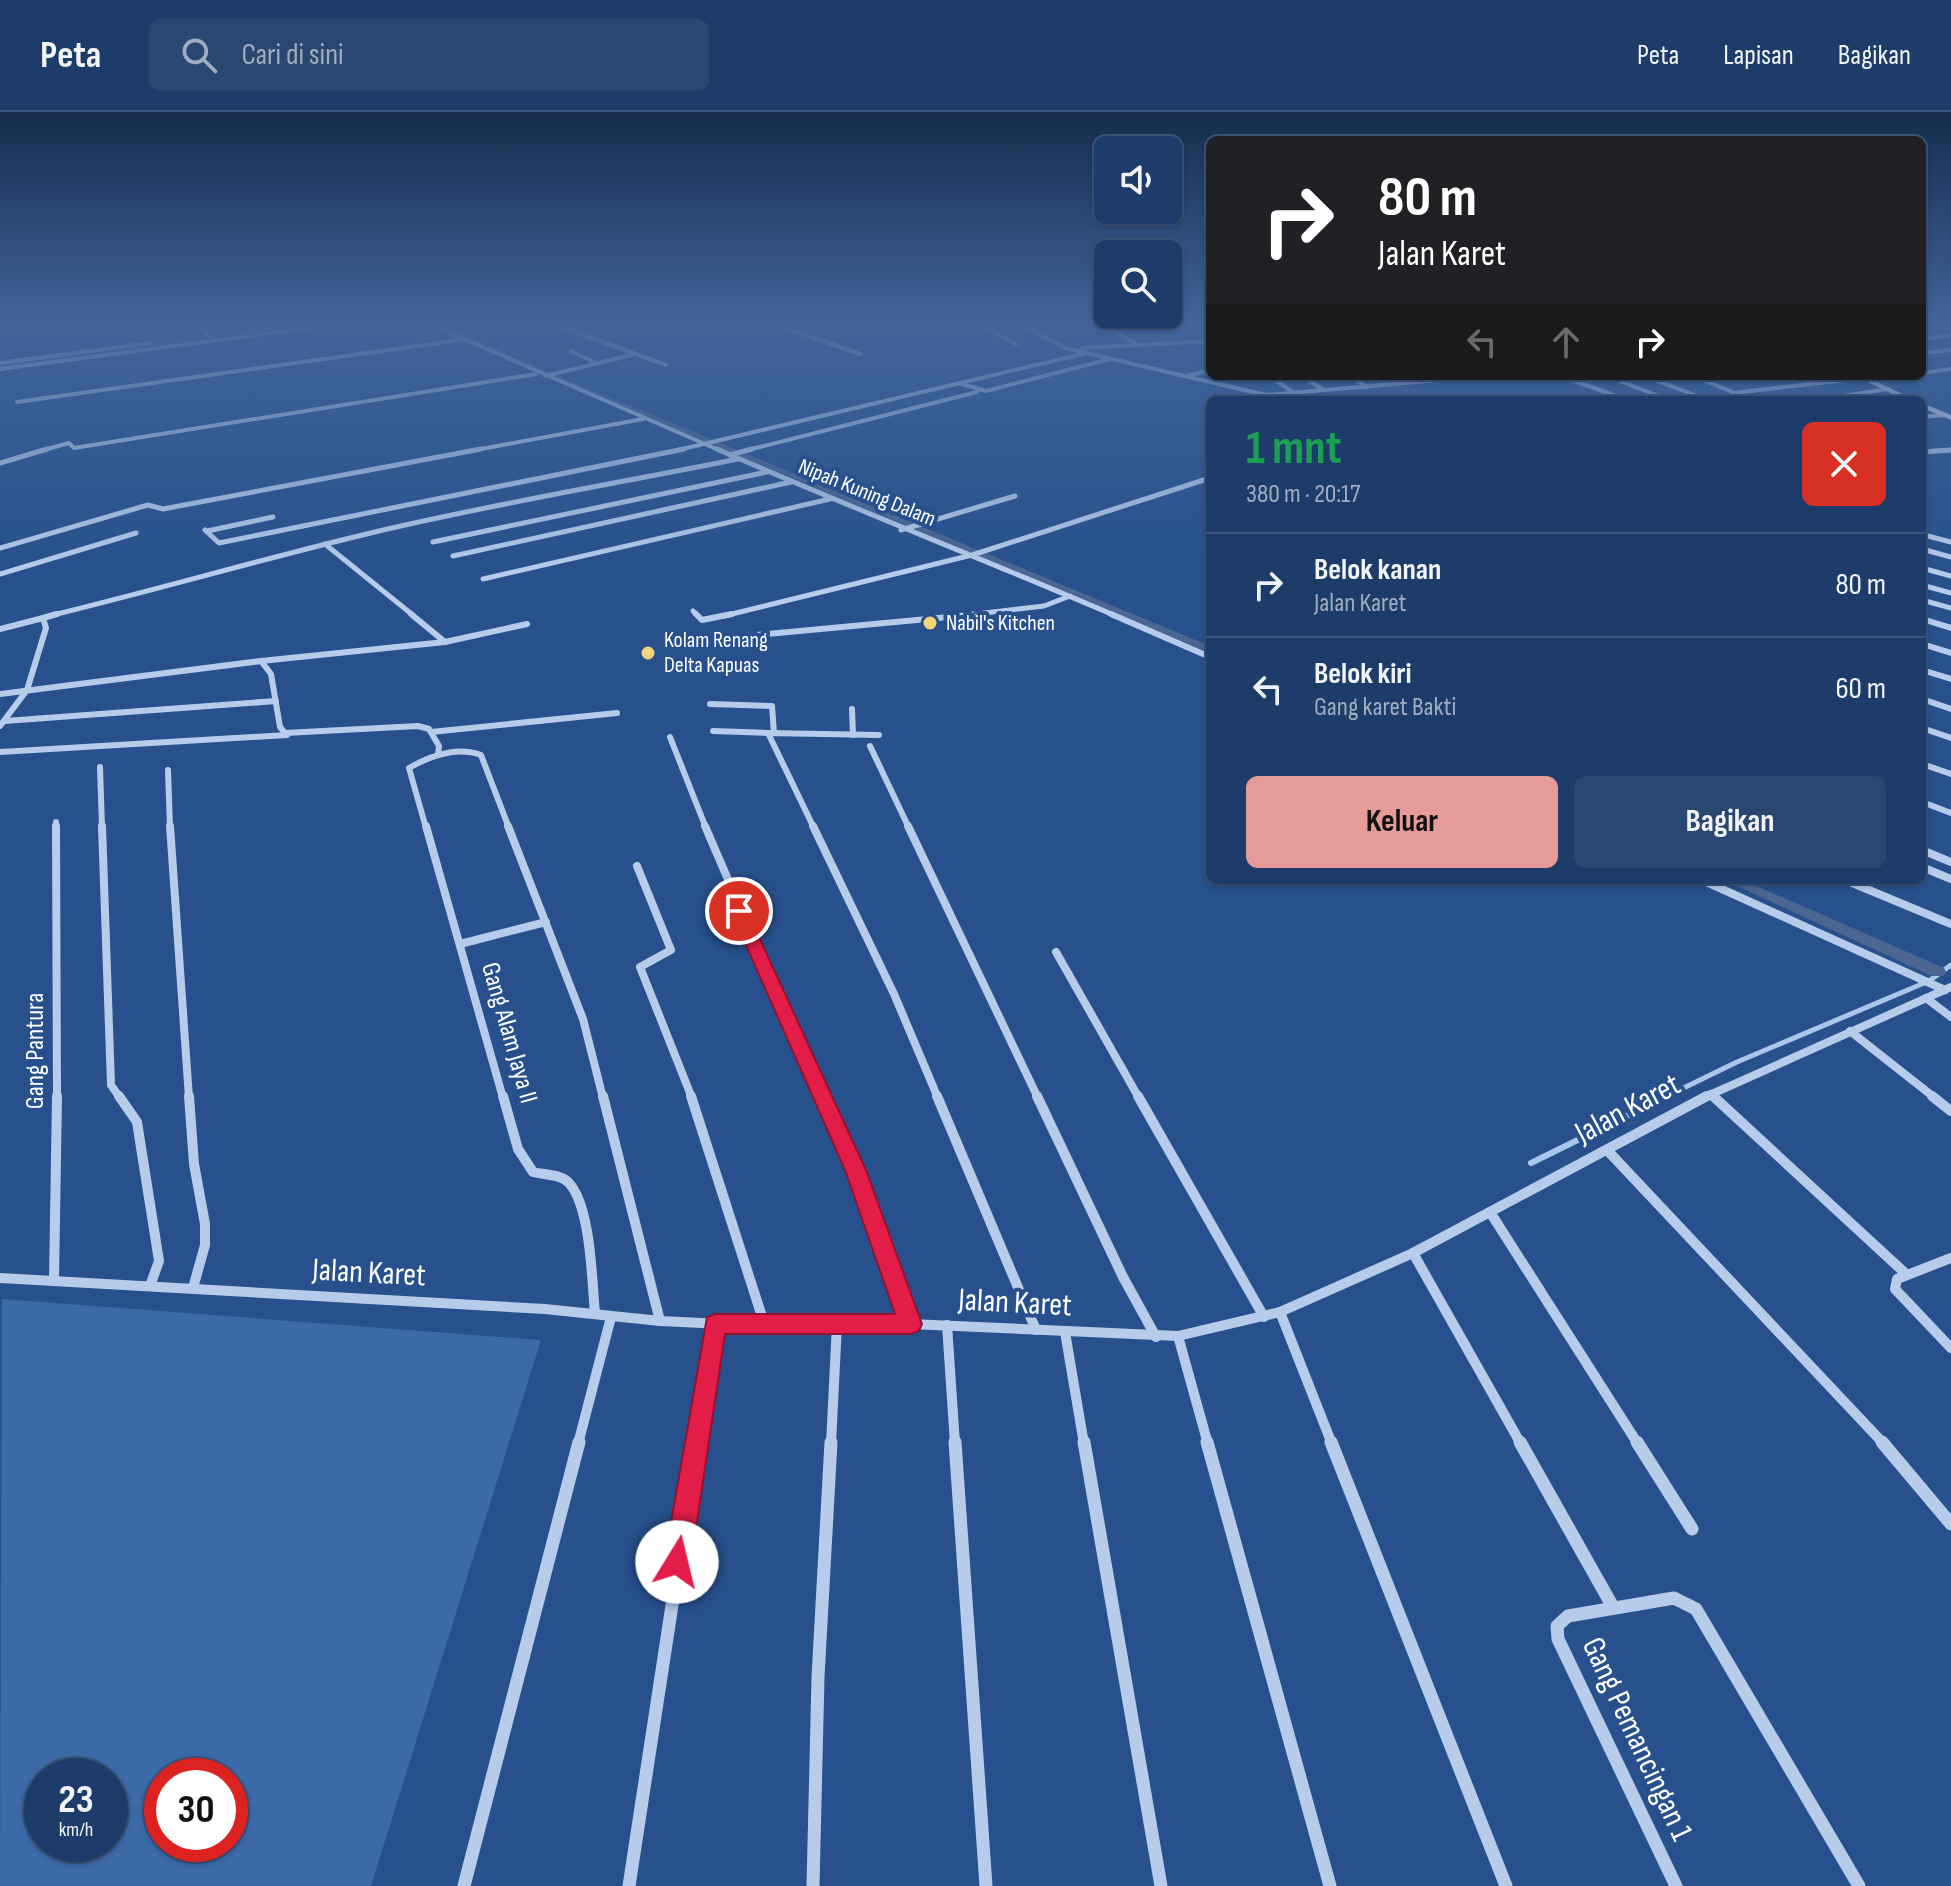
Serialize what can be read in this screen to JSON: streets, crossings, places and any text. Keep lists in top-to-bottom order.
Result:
{
  "streets": {
    "street": [
      "Nipah Kuning Dalam",
      "Gang Alam Jaya II",
      "Gang Pantura",
      "Jalan Karet",
      "Gang Pemancingan 1"
    ]
  },
  "crossings": [
    ["Gang Alam Jaya II", "Jalan Karet"],
    ["Gang Pantura", "Jalan Karet"]
  ],
  "places": ["Nabil's Kitchen", "Kolam Renang Delta Kapuas"],
  "page": {
    "header": "Peta",
    "search": "Cari di sini",
    "nav": ["Peta", "Lapisan", "Bagikan"],
    "turn": ["80 m", "Jalan Karet"],
    "heading": ["1 mnt", "380 m · 20:17"],
    "list": [
      {
        "name": "Belok kanan",
        "note": "Jalan Karet",
        "value": "80 m"
      },
      {
        "name": "Belok kiri",
        "note": "Gang karet Bakti",
        "value": "60 m"
      }
    ],
    "buttons": ["Keluar", "Bagikan"],
    "speed": "23 km/h",
    "limit": "30"
  }
}
